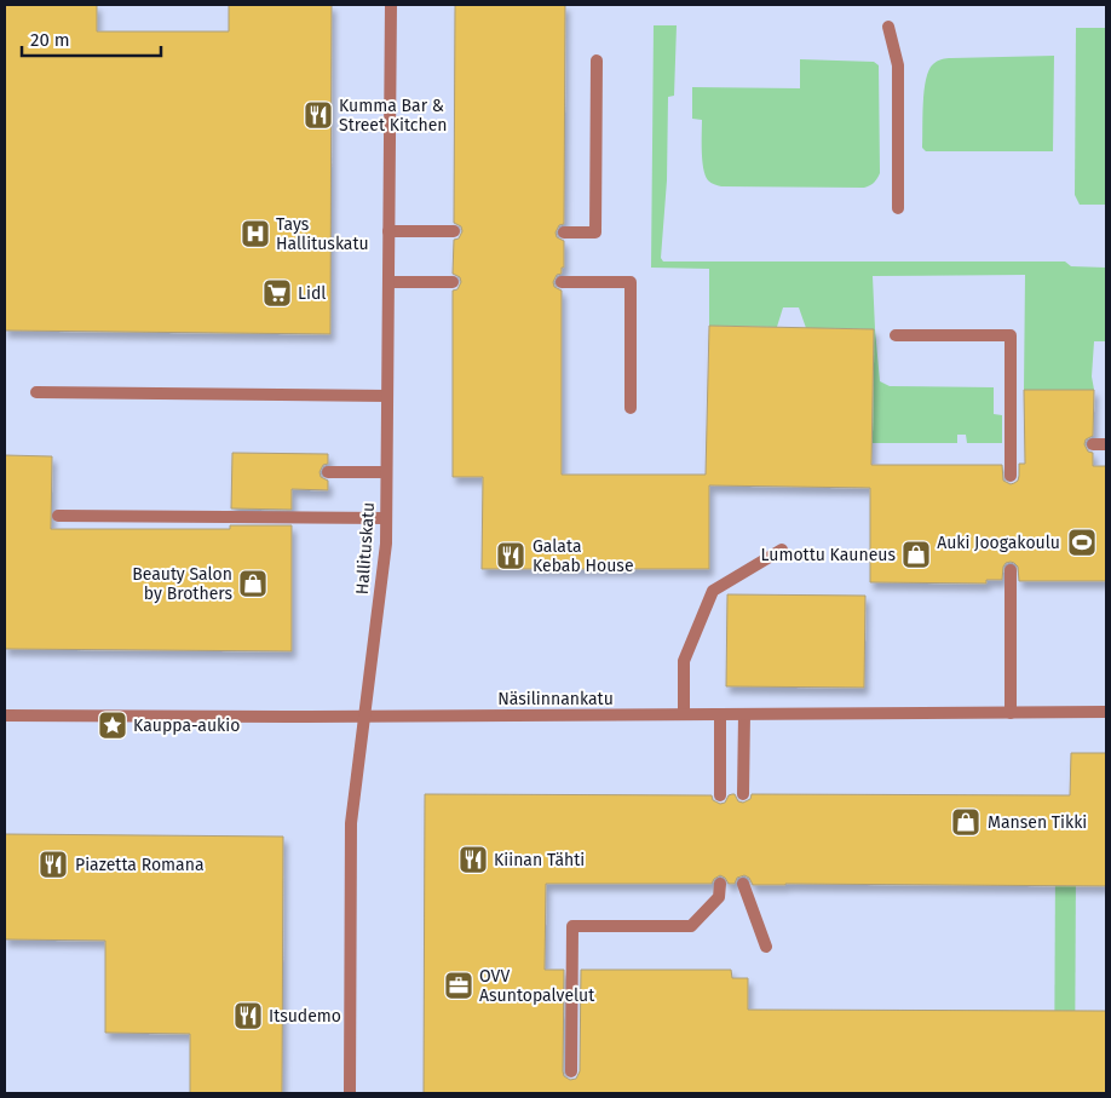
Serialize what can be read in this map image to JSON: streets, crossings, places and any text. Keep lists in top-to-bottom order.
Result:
{
  "streets": {
    "street": ["Hallituskatu", "Näsilinnankatu"]
  },
  "crossings": [
    ["Hallituskatu", "Näsilinnankatu"]
  ],
  "places": {
    "restaurant": [
      "Kumma Bar & Street Kitchen",
      "Galata Kebab House",
      "Kiinan Tähti",
      "Piazetta Romana",
      "Itsudemo"
    ],
    "hospital": ["Tays Hallituskatu"],
    "supermarket": ["Lidl"],
    "sports": ["Auki Joogakoulu"],
    "shop": ["Lumottu Kauneus", "Beauty Salon by Brothers", "Mansen Tikki"],
    "place": ["Kauppa-aukio"],
    "office": ["OVV Asuntopalvelut"]
  },
  "scale_bar": "20 m"
}
